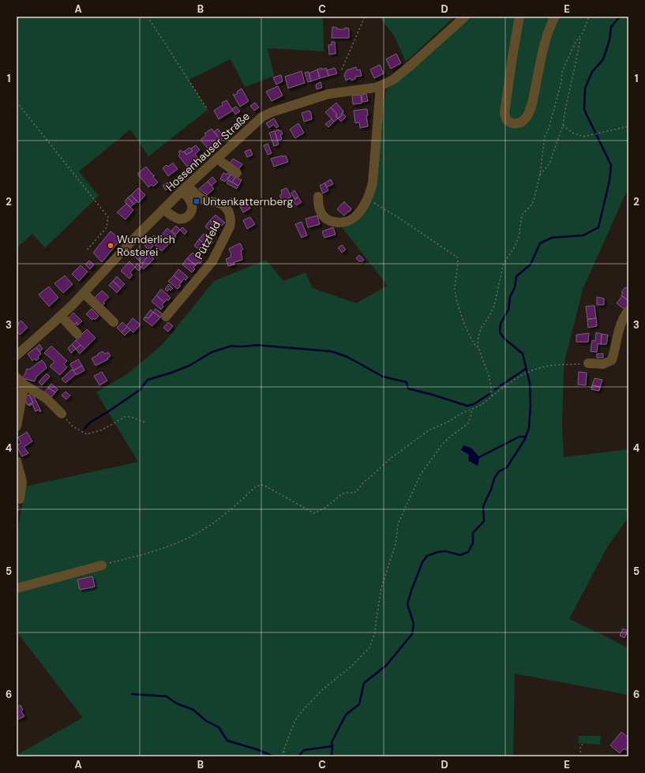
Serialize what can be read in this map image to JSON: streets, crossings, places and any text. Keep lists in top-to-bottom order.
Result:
{
  "streets": {
    "street": ["Hossenhauser Straße", "Pützfeld"]
  },
  "crossings": [
    ["Hossenhauser Straße", "Pützfeld"]
  ],
  "places": {
    "transit": ["Untenkatternberg"],
    "other": ["Wunderlich Rösterei"]
  },
  "grid": {
    "columns": [
      "A",
      "B",
      "C",
      "D",
      "E"
    ],
    "rows": [
      "1",
      "2",
      "3",
      "4",
      "5",
      "6"
    ]
  }
}
